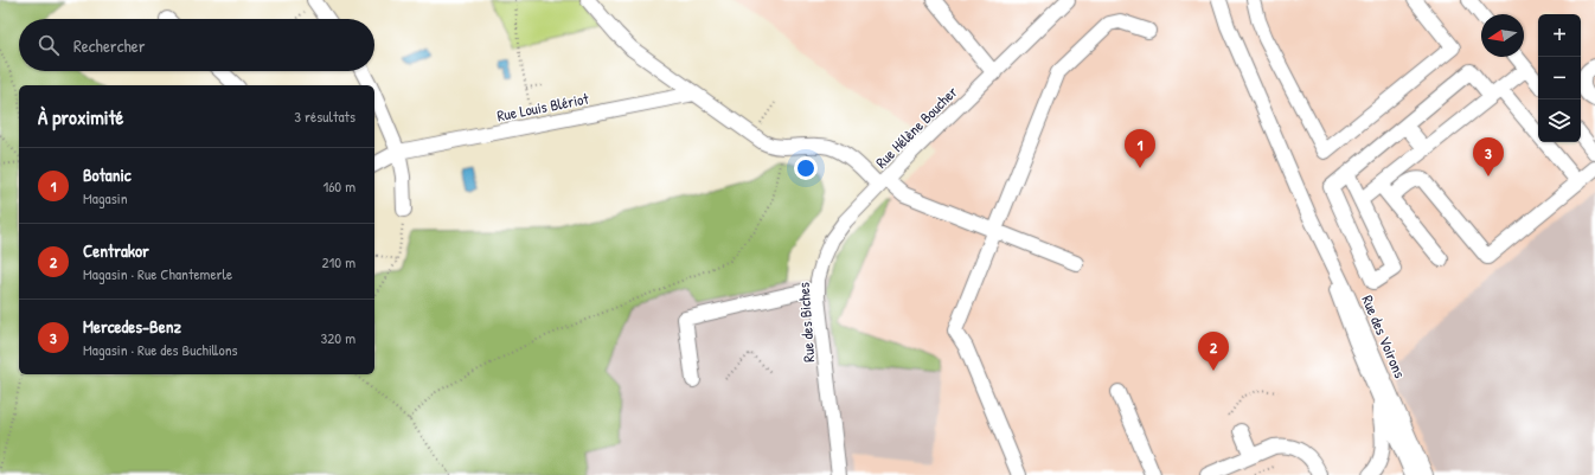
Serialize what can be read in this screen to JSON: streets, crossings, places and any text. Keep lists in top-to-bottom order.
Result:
{
  "streets": {
    "street": [
      "Rue Louis Blériot",
      "Rue Hélène Boucher",
      "Rue des Biches",
      "Rue des Voirons"
    ]
  },
  "crossings": [
    ["Rue Louis Blériot", "Rue Hélène Boucher"],
    ["Rue Hélène Boucher", "Rue des Biches"]
  ],
  "north": "left",
  "page": {
    "map_buttons": ["+", "−"],
    "search": "Rechercher",
    "heading": ["À proximité", "3 résultats"],
    "pins": ["1", "3", "2"],
    "list": [
      {
        "mark": "1",
        "name": "Botanic",
        "note": "Magasin",
        "value": "160 m"
      },
      {
        "mark": "2",
        "name": "Centrakor",
        "note": "Magasin · Rue Chantemerle",
        "value": "210 m"
      },
      {
        "mark": "3",
        "name": "Mercedes-Benz",
        "note": "Magasin · Rue des Buchillons",
        "value": "320 m"
      }
    ]
  }
}
